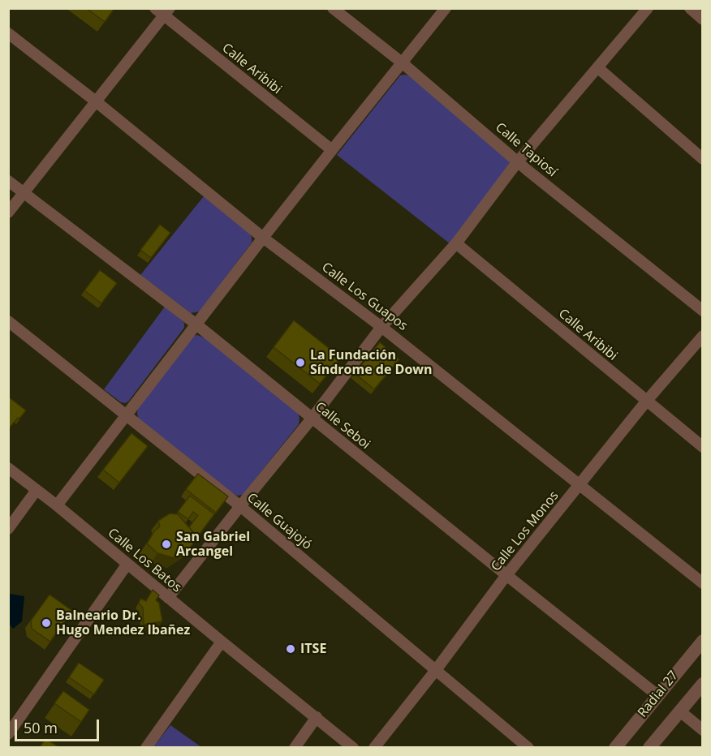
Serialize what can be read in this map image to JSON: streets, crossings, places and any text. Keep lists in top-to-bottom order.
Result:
{
  "streets": {
    "street": [
      "Calle Aribibi",
      "Calle Tapiosí",
      "Calle Los Guapos",
      "Calle Seboi",
      "Calle Guajojó",
      "Calle Los Monos",
      "Calle Los Batos",
      "Radial 27"
    ]
  },
  "crossings": [
    ["Calle Aribibi", "Calle Los Monos"],
    ["Calle Los Guapos", "Calle Los Monos"],
    ["Calle Seboi", "Calle Los Monos"],
    ["Calle Seboi", "Radial 27"],
    ["Calle Guajojó", "Calle Los Monos"]
  ],
  "places": [
    "La Fundación Síndrome de Down",
    "San Gabriel Arcangel",
    "Balneario Dr. Hugo Mendez Ibañez",
    "ITSE"
  ],
  "scale_bar": "50 m"
}
